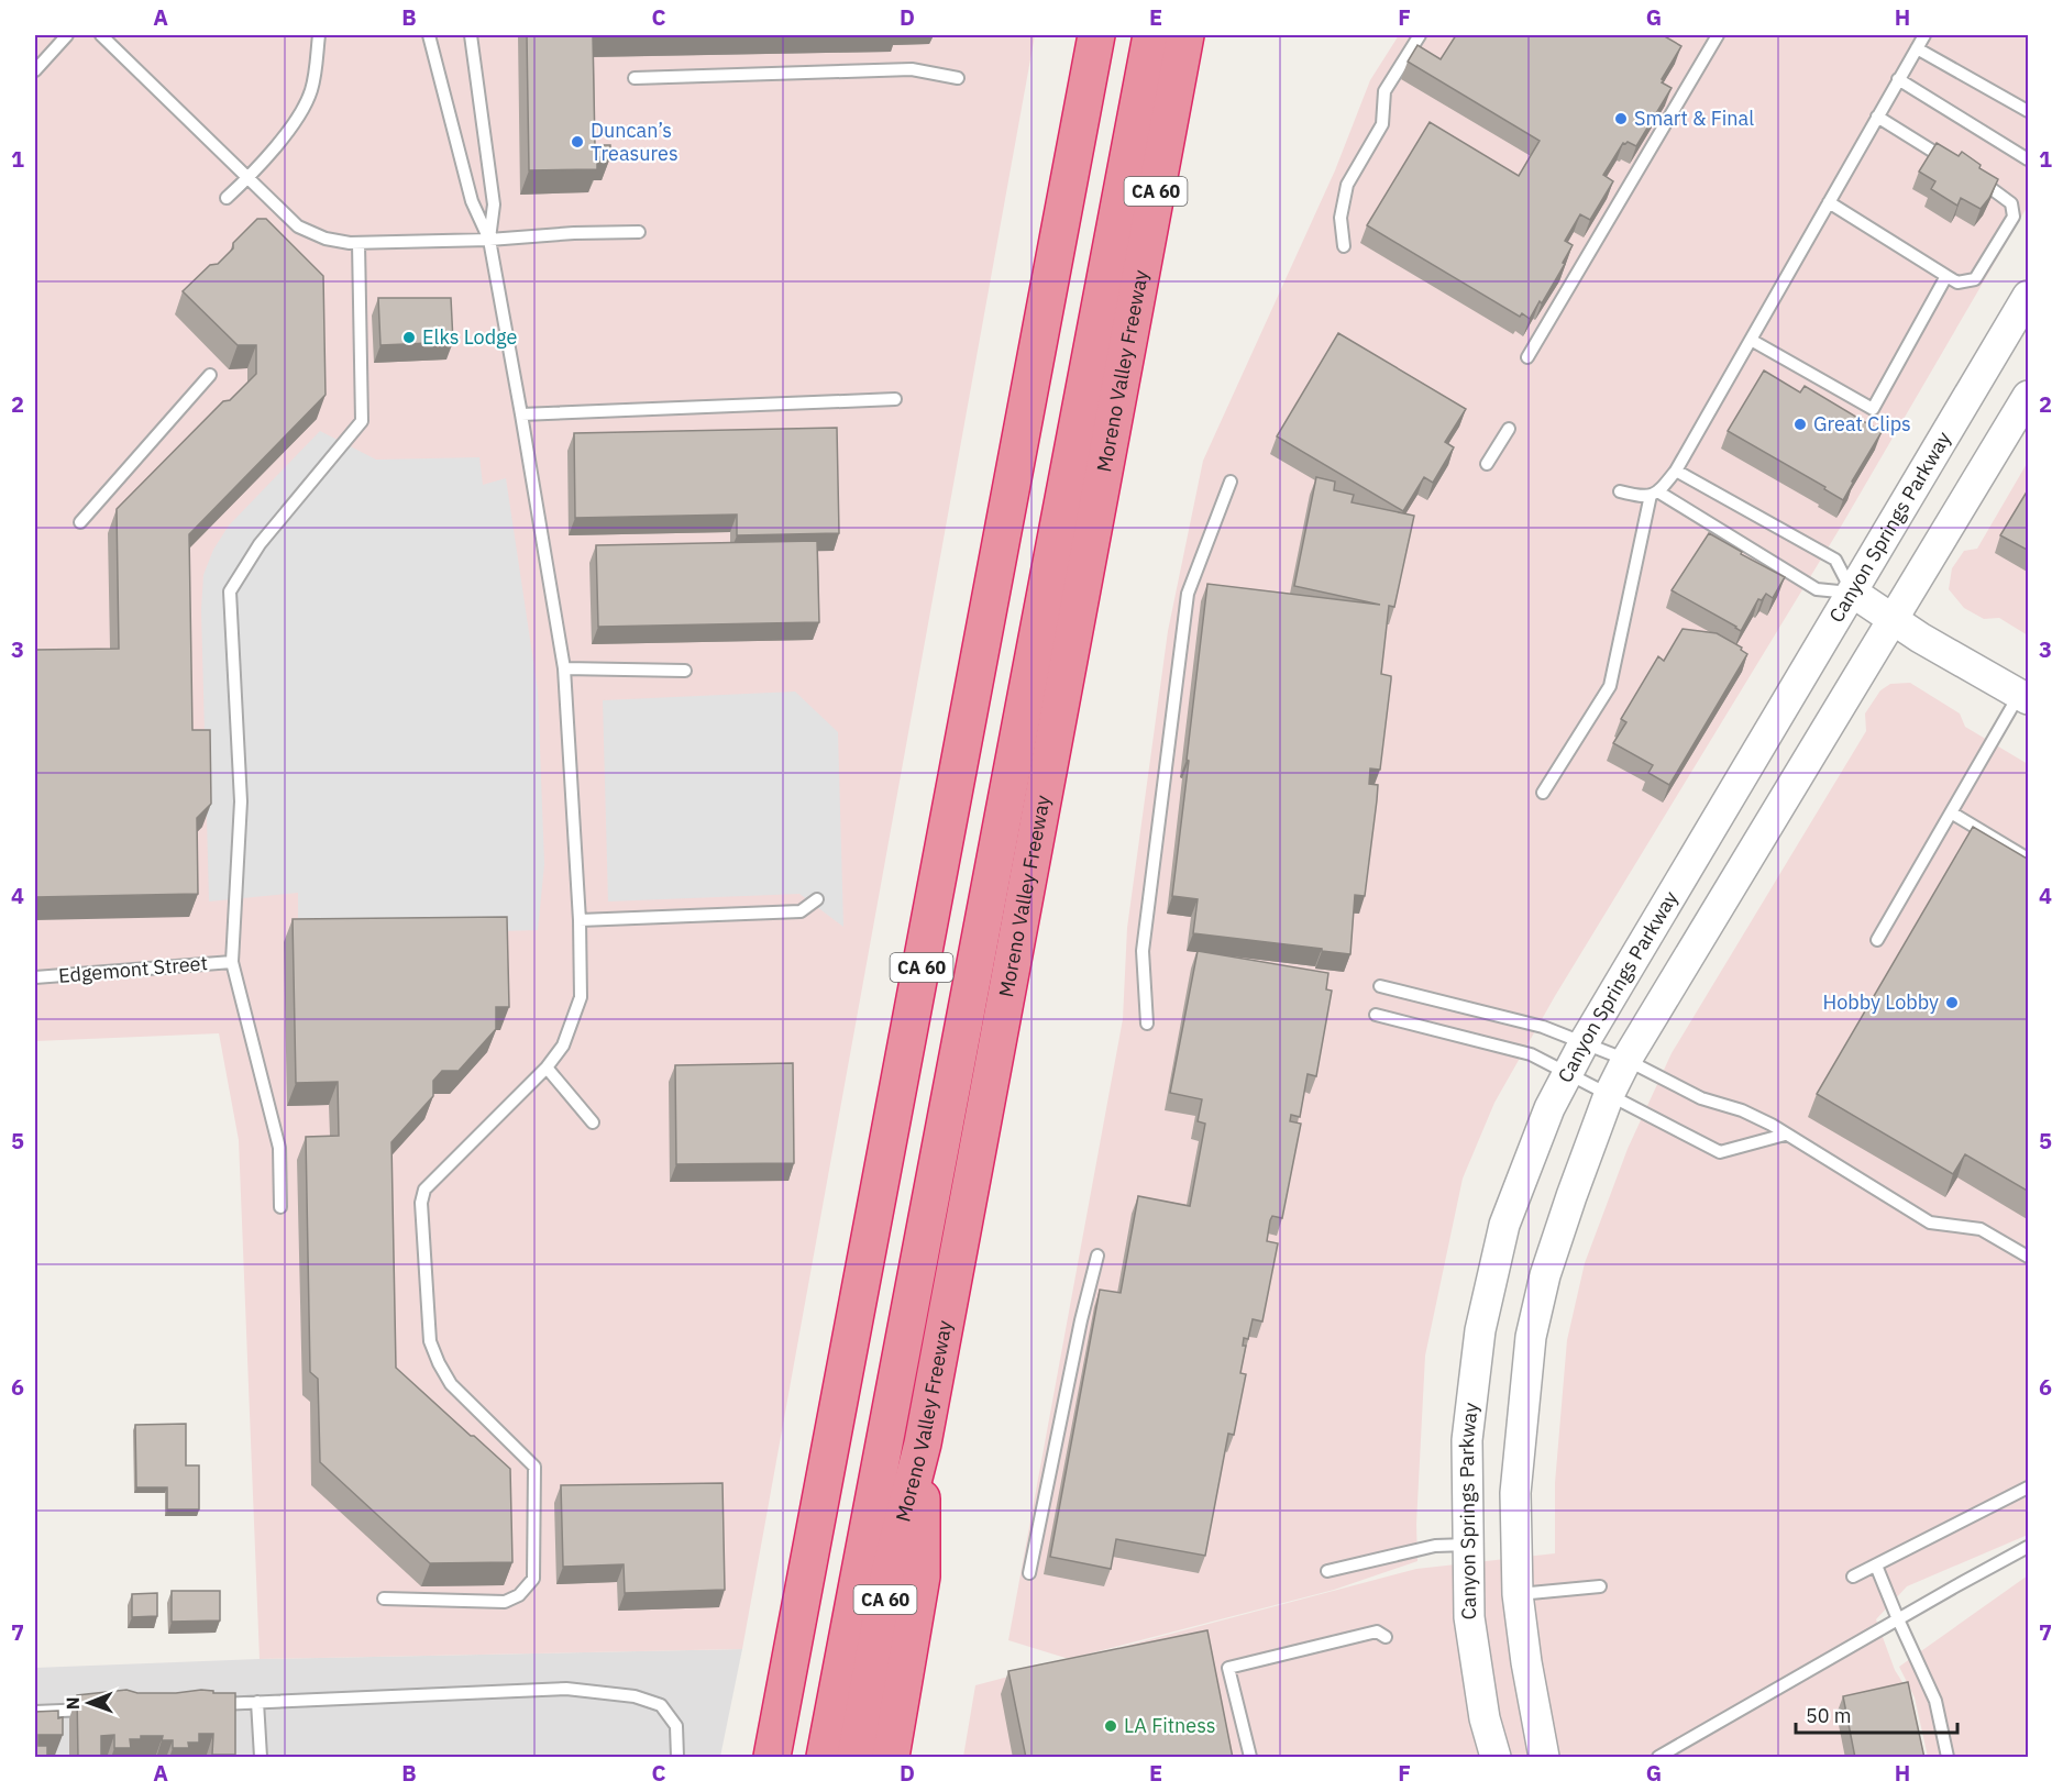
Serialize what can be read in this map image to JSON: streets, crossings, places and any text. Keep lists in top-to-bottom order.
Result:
{
  "streets": {
    "highway": ["CA 60", "Moreno Valley Freeway"],
    "street": ["Canyon Springs Parkway"],
    "lane": ["Edgemont Street"]
  },
  "places": [
    "Smart & Final",
    "Duncan’s Treasures",
    "Elks Lodge",
    "Great Clips",
    "Hobby Lobby",
    "LA Fitness"
  ],
  "scale_bar": "50 m",
  "north": "left",
  "grid": {
    "columns": [
      "A",
      "B",
      "C",
      "D",
      "E",
      "F",
      "G",
      "H"
    ],
    "rows": [
      "1",
      "2",
      "3",
      "4",
      "5",
      "6",
      "7"
    ]
  }
}
